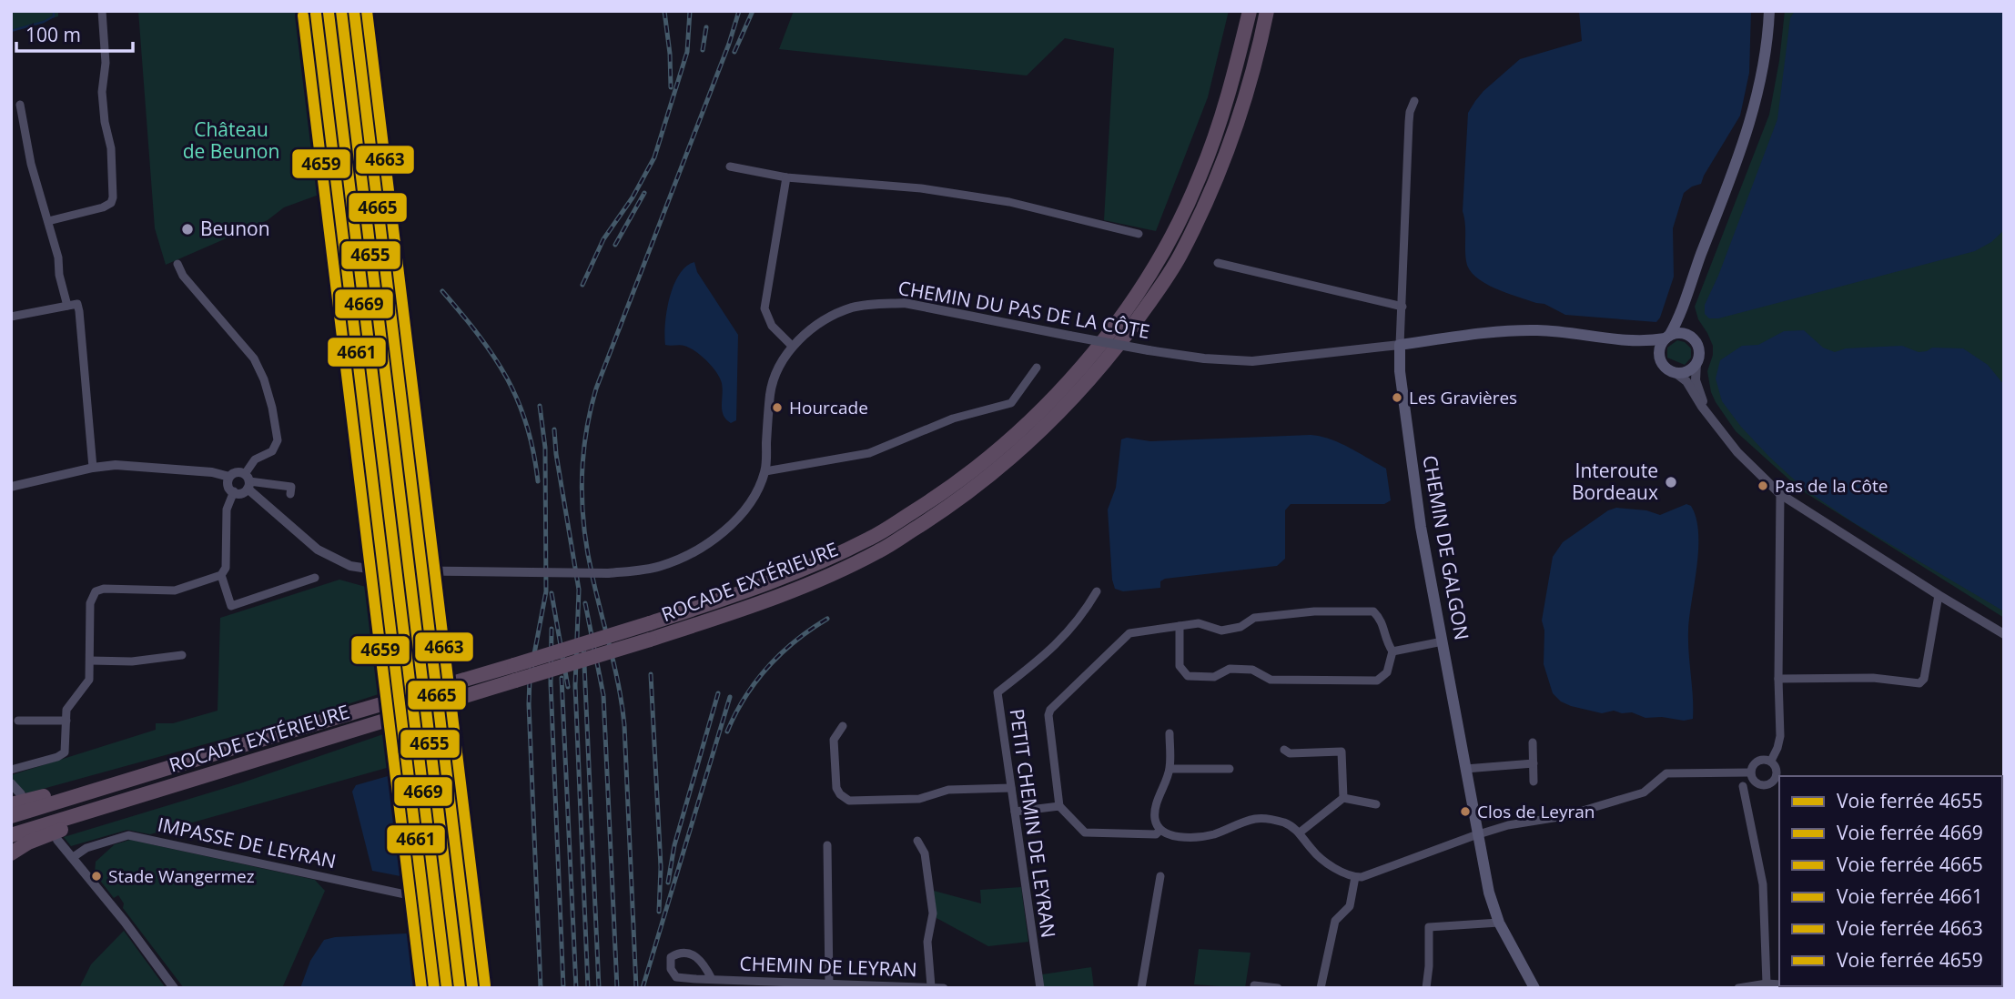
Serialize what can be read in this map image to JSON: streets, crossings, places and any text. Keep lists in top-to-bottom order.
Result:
{
  "streets": {
    "highway": ["ROCADE EXTÉRIEURE"],
    "main road": ["CHEMIN DU PAS DE LA CÔTE", "CHEMIN DE GALGON"],
    "street": ["PETIT CHEMIN DE LEYRAN", "IMPASSE DE LEYRAN", "CHEMIN DE LEYRAN"]
  },
  "crossings": [
    ["CHEMIN DU PAS DE LA CÔTE", "CHEMIN DE GALGON"]
  ],
  "parks": ["Château de Beunon"],
  "places": [
    "Beunon",
    "Les Gravières",
    "Hourcade",
    "Interoute Bordeaux",
    "Pas de la Côte",
    "Clos de Leyran",
    "Stade Wangermez"
  ],
  "lines": [
    "rail line 4655",
    "rail line 4665",
    "rail line 4663",
    "rail line 4669",
    "rail line 4661",
    "rail line 4659"
  ],
  "legend": [
    "Voie ferrée 4655",
    "Voie ferrée 4669",
    "Voie ferrée 4665",
    "Voie ferrée 4661",
    "Voie ferrée 4663",
    "Voie ferrée 4659"
  ],
  "scale_bar": "100 m"
}
